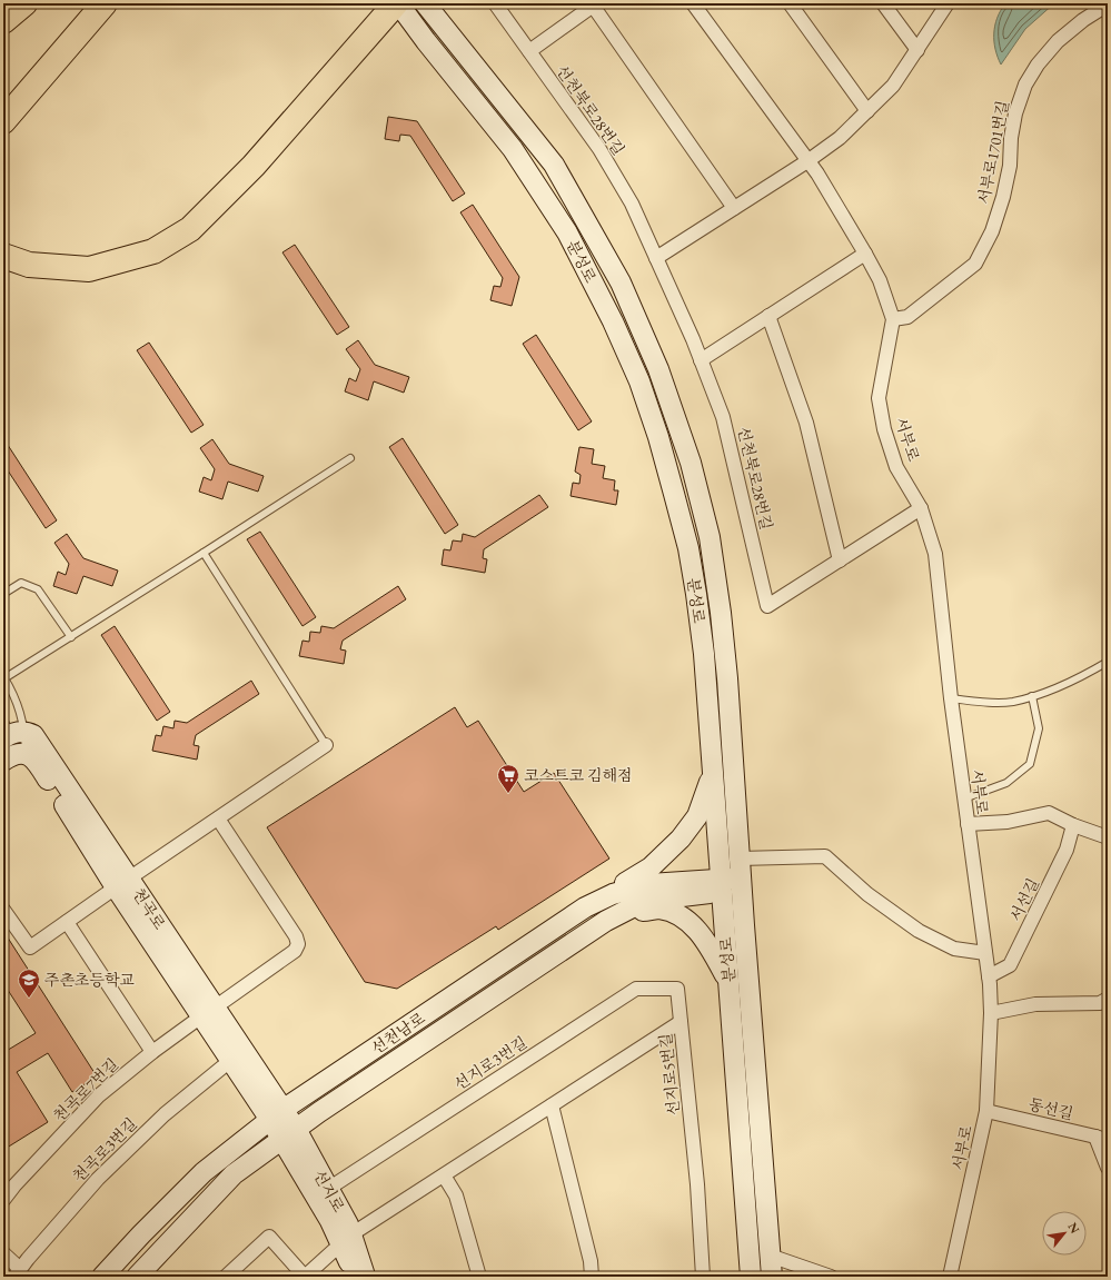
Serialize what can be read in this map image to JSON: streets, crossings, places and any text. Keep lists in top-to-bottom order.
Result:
{
  "streets": {
    "main road": [
      "분성로",
      "천곡로",
      "선천남로",
      "선지로"
    ],
    "street": [
      "선천북로28번길",
      "서부로1701번길",
      "서부로",
      "서선길",
      "선지로3번길",
      "선지로5번길",
      "천곡로7번길",
      "동선길",
      "천곡로3번길"
    ]
  },
  "crossings": [
    ["서부로1701번길", "서부로"],
    ["분성로", "선천남로"],
    ["서부로", "서선길"],
    ["서부로", "동선길"],
    ["천곡로", "선천남로"],
    ["천곡로", "천곡로7번길"],
    ["천곡로", "천곡로3번길"],
    ["천곡로", "선지로"],
    ["선천남로", "선지로"],
    ["선지로3번길", "선지로5번길"],
    ["선지로3번길", "선지로"],
    ["선지로5번길", "선지로"]
  ],
  "places": {
    "supermarket": ["코스트코 김해점"],
    "school or university": ["주촌초등학교"]
  },
  "north": "top right"
}
